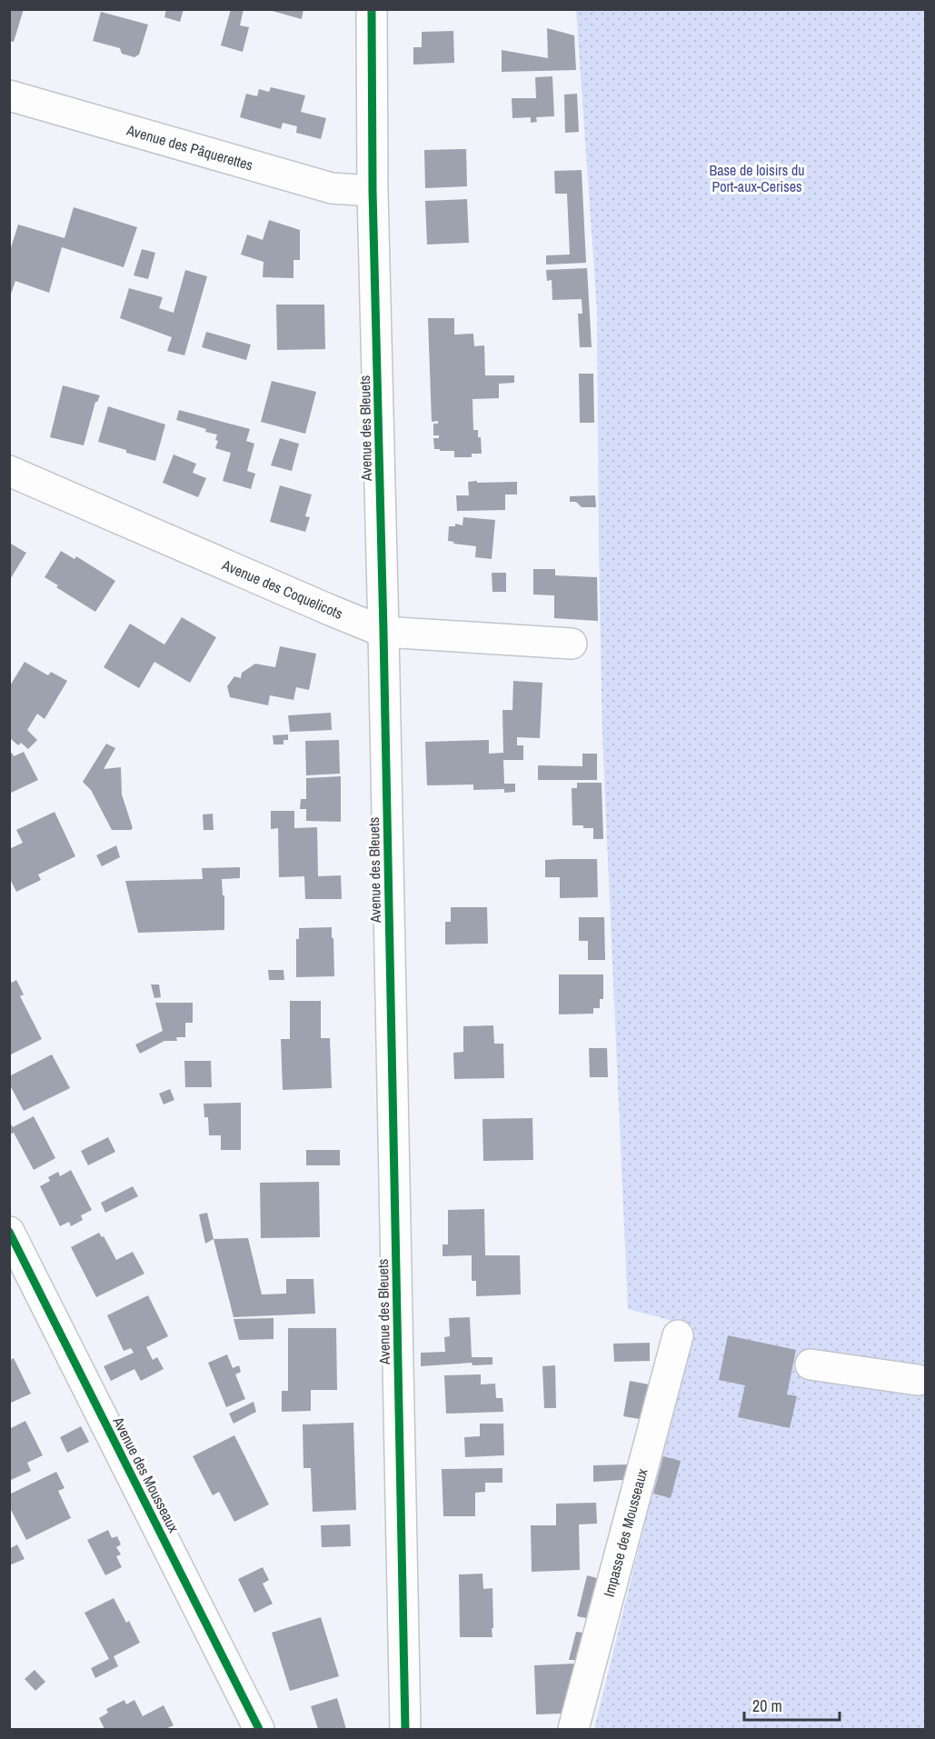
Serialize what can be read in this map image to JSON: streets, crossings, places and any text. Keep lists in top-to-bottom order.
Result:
{
  "streets": {
    "street": [
      "Avenue des Pâquerettes",
      "Avenue des Bleuets",
      "Avenue des Coquelicots",
      "Avenue des Mousseaux",
      "Impasse des Mousseaux"
    ]
  },
  "crossings": [
    ["Avenue des Pâquerettes", "Avenue des Bleuets"],
    ["Avenue des Bleuets", "Avenue des Coquelicots"]
  ],
  "parks": ["Base de loisirs du Port-aux-Cerises"],
  "scale_bar": "20 m"
}
